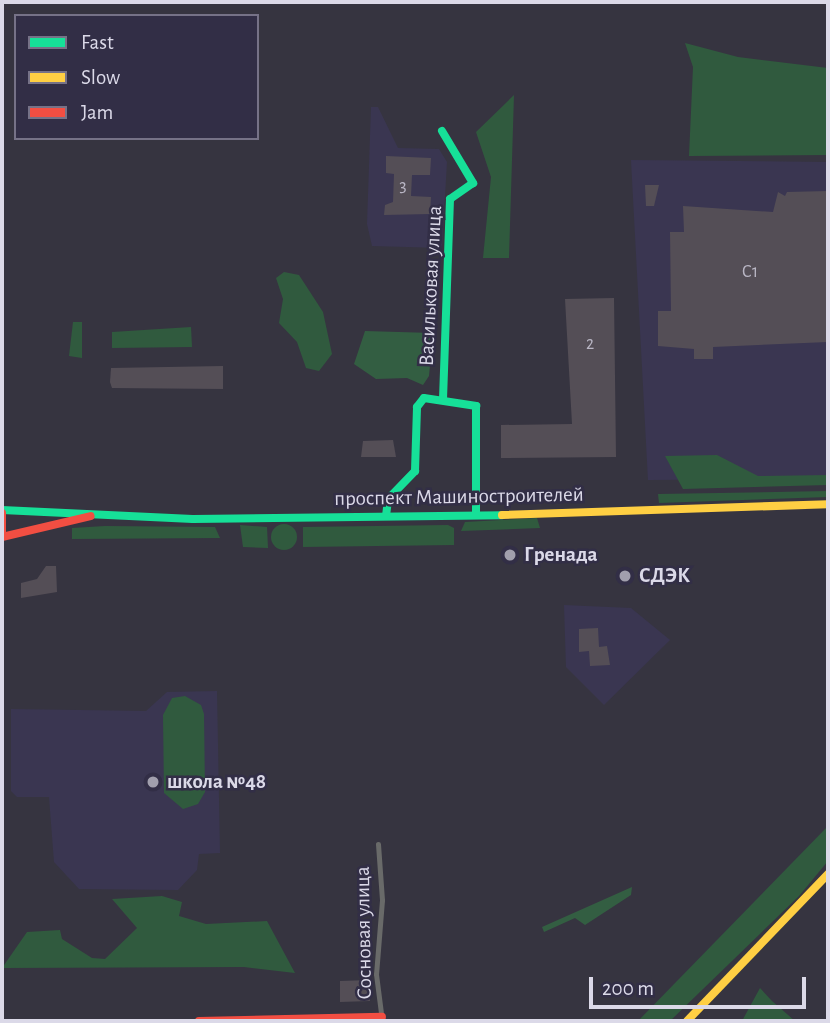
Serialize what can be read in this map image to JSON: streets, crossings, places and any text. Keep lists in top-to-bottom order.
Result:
{
  "streets": {
    "street": ["Васильковая улица", "проспект Машиностроителей", "Сосновая улица"]
  },
  "places": ["Гренада", "СДЭК", "школа №48"],
  "house_numbers": ["3", "С1", "2"],
  "legend": ["Fast", "Slow", "Jam"],
  "scale_bar": "200 m"
}
